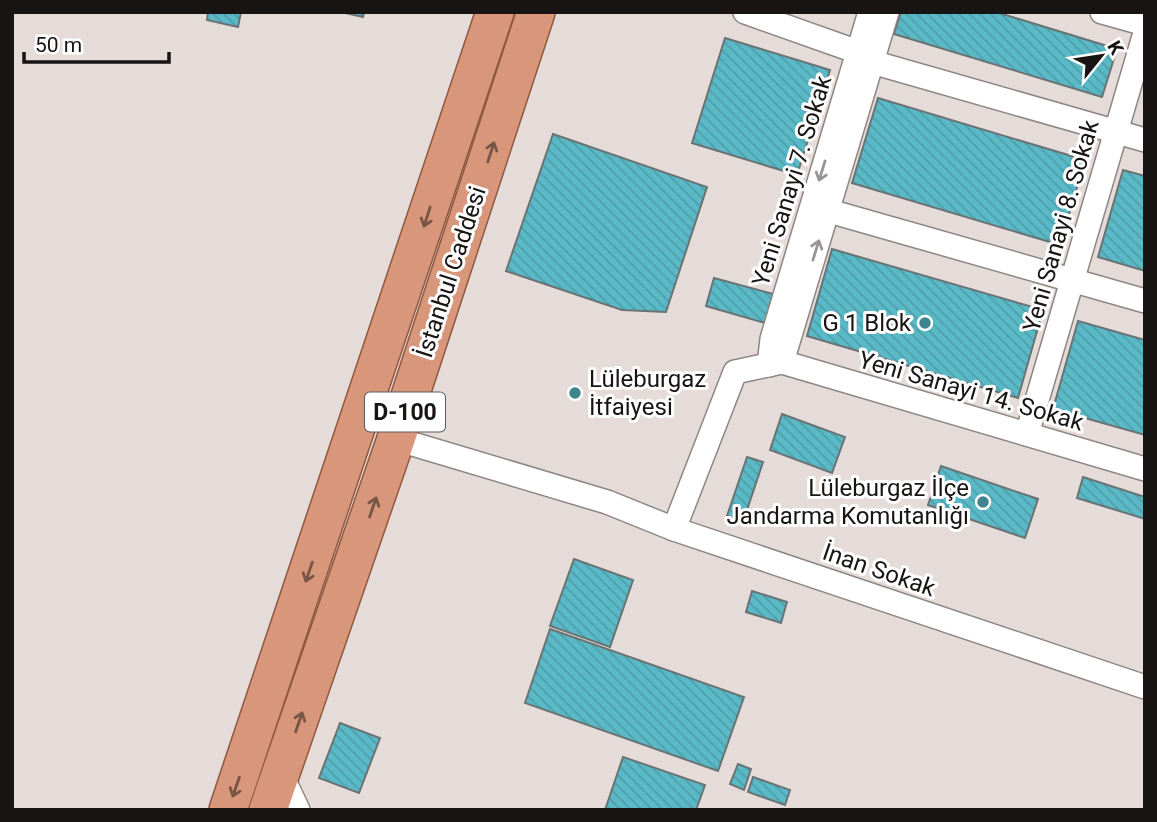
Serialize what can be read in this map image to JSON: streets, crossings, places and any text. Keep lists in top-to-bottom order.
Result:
{
  "streets": {
    "highway": ["İstanbul Caddesi", "D-100"],
    "street": [
      "Yeni Sanayi 7. Sokak",
      "Yeni Sanayi 8. Sokak",
      "Yeni Sanayi 14. Sokak",
      "İnan Sokak"
    ]
  },
  "crossings": [
    ["Yeni Sanayi 7. Sokak", "Yeni Sanayi 14. Sokak"],
    ["Yeni Sanayi 8. Sokak", "Yeni Sanayi 14. Sokak"],
    ["İstanbul Caddesi", "İnan Sokak"]
  ],
  "places": ["G 1 Blok", "Lüleburgaz İtfaiyesi", "Lüleburgaz İlçe Jandarma Komutanlığı"],
  "scale_bar": "50 m",
  "north": "top right"
}
